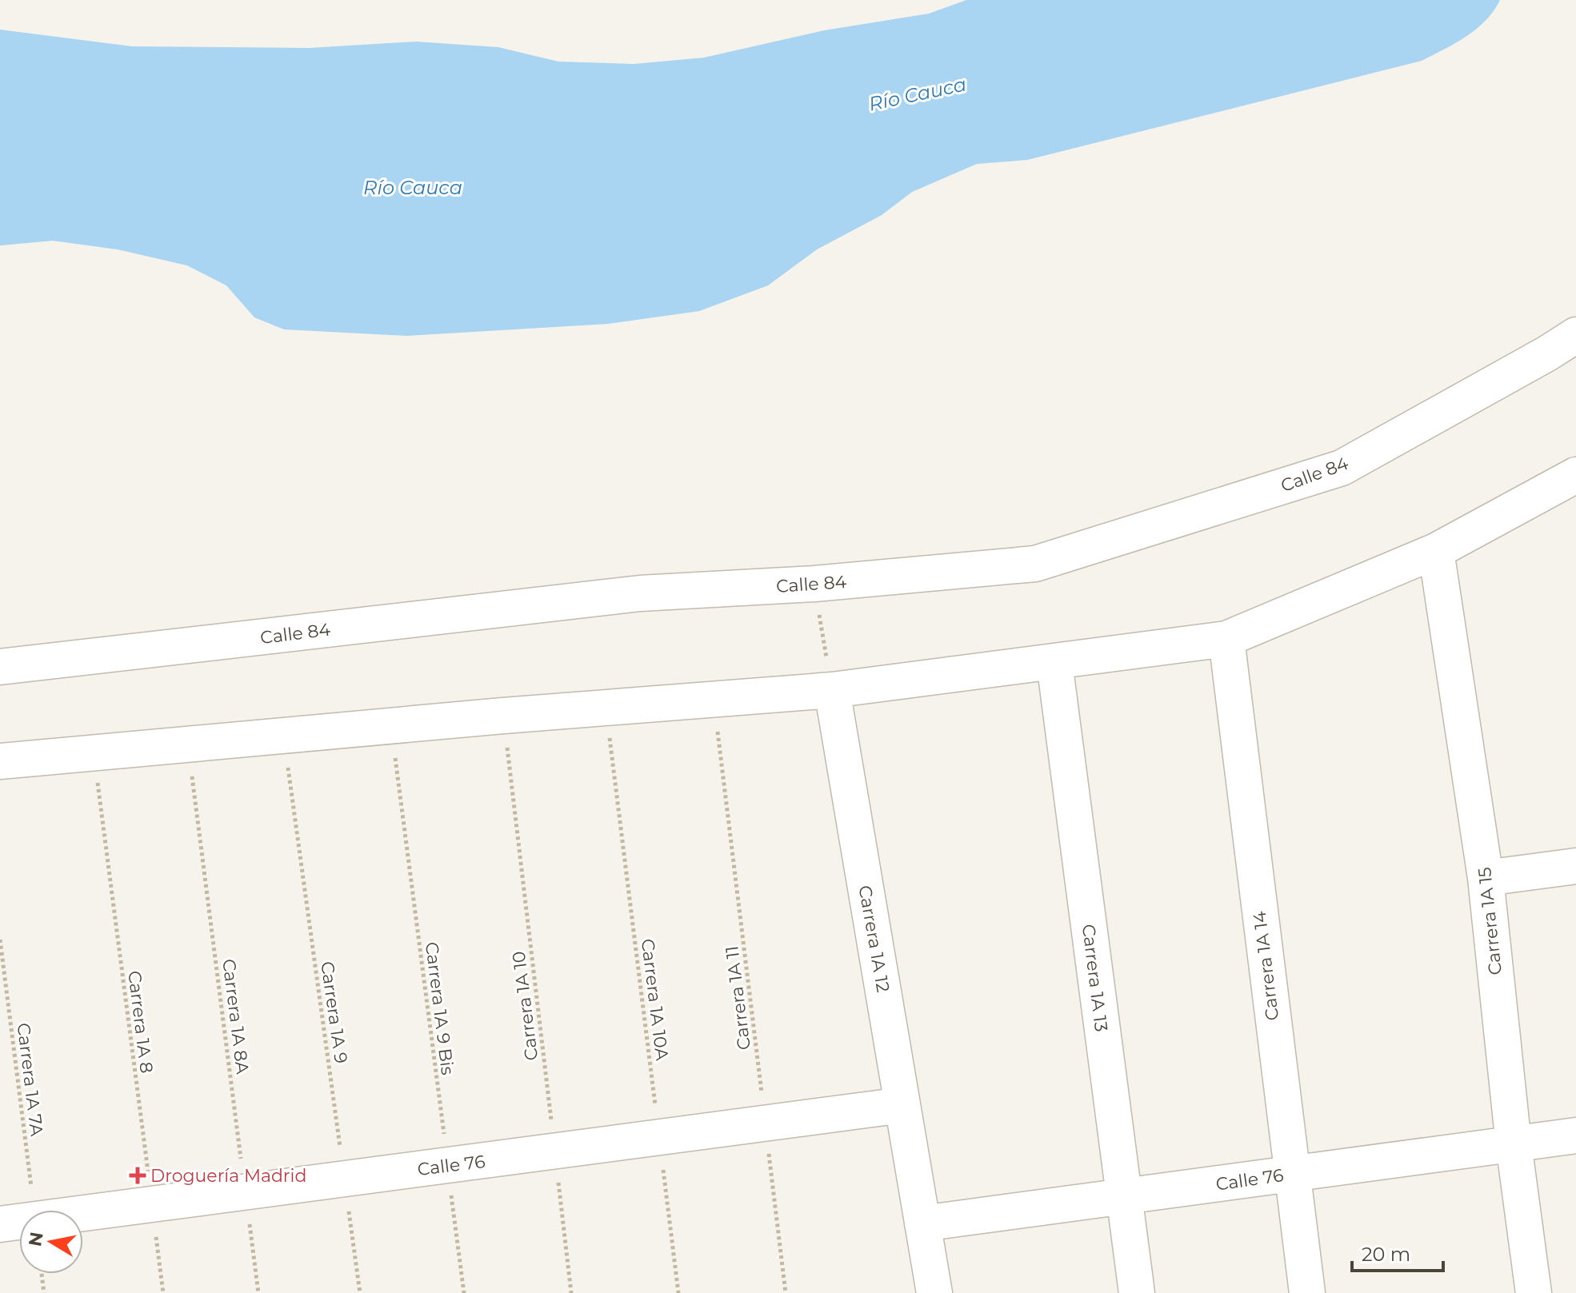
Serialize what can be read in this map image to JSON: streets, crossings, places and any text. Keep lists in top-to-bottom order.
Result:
{
  "streets": {
    "street": [
      "Calle 84",
      "Carrera 1A 15",
      "Carrera 1A 12",
      "Carrera 1A 14",
      "Carrera 1A 13",
      "Calle 76"
    ],
    "path": [
      "Carrera 1A 11",
      "Carrera 1A 10A",
      "Carrera 1A 10",
      "Carrera 1A 9 Bis",
      "Carrera 1A 9",
      "Carrera 1A 8A",
      "Carrera 1A 8",
      "Carrera 1A 7A"
    ]
  },
  "crossings": [
    ["Carrera 1A 15", "Calle 76"],
    ["Carrera 1A 12", "Calle 76"],
    ["Carrera 1A 14", "Calle 76"],
    ["Carrera 1A 13", "Calle 76"],
    ["Carrera 1A 11", "Calle 76"],
    ["Carrera 1A 10A", "Calle 76"],
    ["Carrera 1A 10", "Calle 76"],
    ["Carrera 1A 9 Bis", "Calle 76"],
    ["Carrera 1A 9", "Calle 76"],
    ["Carrera 1A 8A", "Calle 76"],
    ["Carrera 1A 8", "Calle 76"]
  ],
  "water": ["Río Cauca"],
  "places": {
    "health": ["Droguería Madrid"]
  },
  "scale_bar": "20 m",
  "north": "left"
}
